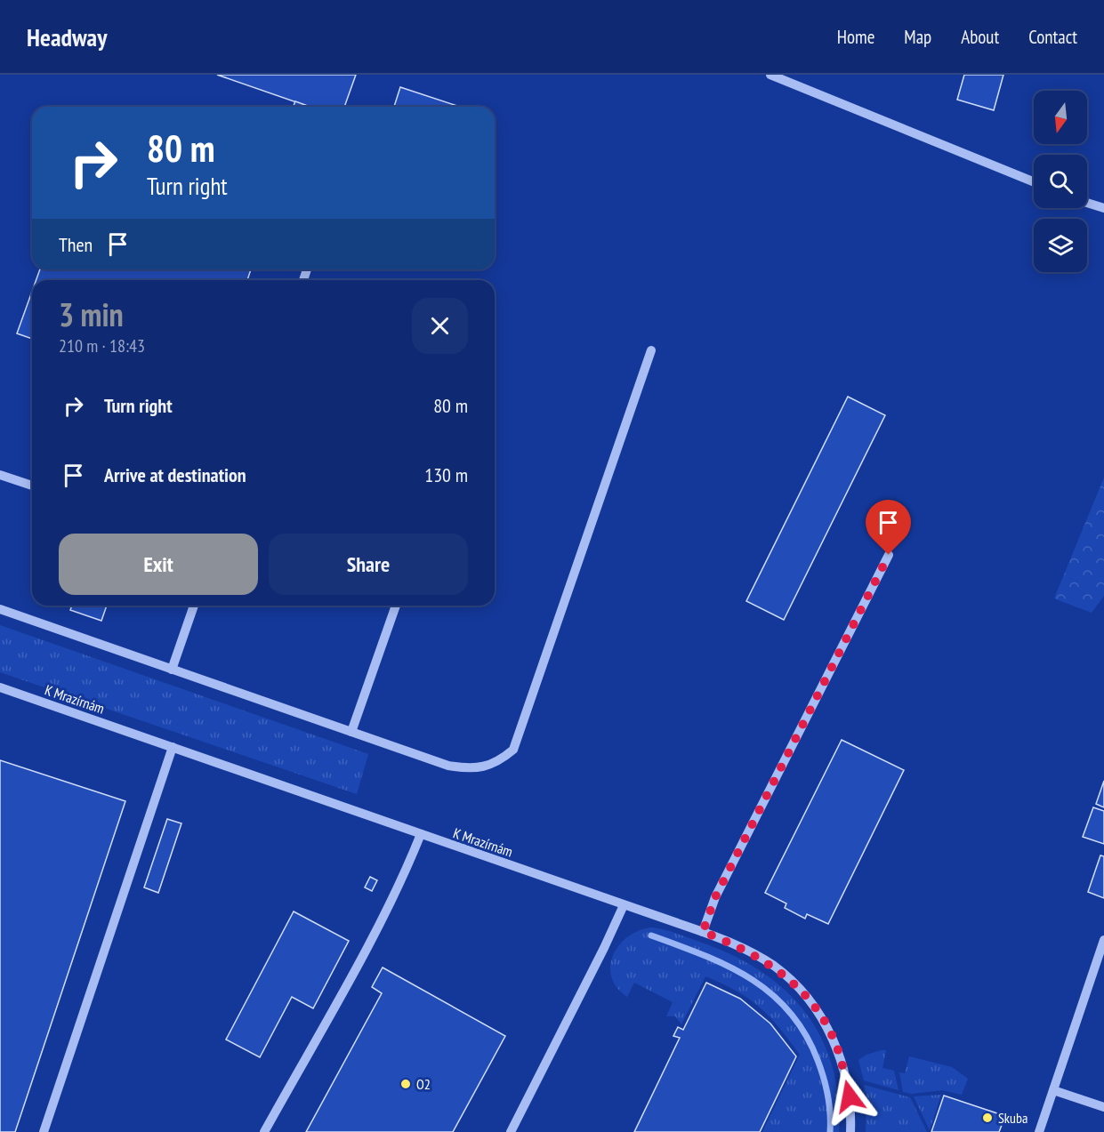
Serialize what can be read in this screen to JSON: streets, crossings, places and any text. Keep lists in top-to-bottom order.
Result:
{
  "streets": {
    "street": ["K Mrazírnám"]
  },
  "places": ["O2", "Skuba"],
  "north": "bottom",
  "page": {
    "header": "Headway",
    "nav": [
      "Home",
      "Map",
      "About",
      "Contact"
    ],
    "turn": ["80 m", "Turn right"],
    "then": "Then",
    "heading": ["3 min", "210 m · 18:43"],
    "list": [
      {
        "name": "Turn right",
        "value": "80 m"
      },
      {
        "name": "Arrive at destination",
        "value": "130 m"
      }
    ],
    "buttons": ["Exit", "Share"]
  }
}
